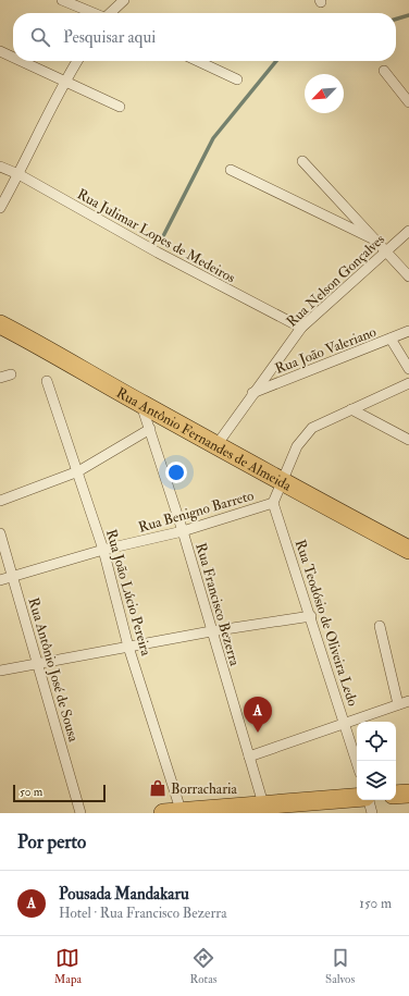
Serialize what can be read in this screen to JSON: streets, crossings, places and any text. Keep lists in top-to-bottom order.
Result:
{
  "streets": {
    "highway": ["Rua Antônio Fernandes de Almeida"],
    "street": [
      "Rua Julimar Lopes de Medeiros",
      "Rua Nelson Gonçalves",
      "Rua João Valeriano",
      "Rua Benigno Barreto",
      "Rua João Lúcio Pereira",
      "Rua Francisco Bezerra",
      "Rua Teodósio de Oliveira Ledo",
      "Rua Antônio José de Sousa"
    ]
  },
  "crossings": [
    ["Rua Julimar Lopes de Medeiros", "Rua Nelson Gonçalves"],
    ["Rua Nelson Gonçalves", "Rua João Valeriano"],
    ["Rua Nelson Gonçalves", "Rua Antônio Fernandes de Almeida"],
    ["Rua Antônio Fernandes de Almeida", "Rua Francisco Bezerra"],
    ["Rua Benigno Barreto", "Rua João Lúcio Pereira"],
    ["Rua Benigno Barreto", "Rua Francisco Bezerra"],
    ["Rua Benigno Barreto", "Rua Teodósio de Oliveira Ledo"],
    ["Rua Benigno Barreto", "Rua Antônio José de Sousa"]
  ],
  "places": {
    "shop": ["Borracharia"]
  },
  "scale_bar": "50 m",
  "north": "bottom left",
  "page": {
    "search": "Pesquisar aqui",
    "pins": "A",
    "scale": "50 m",
    "heading": "Por perto",
    "list": [
      {
        "mark": "A",
        "name": "Pousada Mandakaru",
        "note": "Hotel · Rua Francisco Bezerra",
        "value": "150 m"
      }
    ],
    "nav": ["Mapa", "Rotas", "Salvos"]
  }
}
